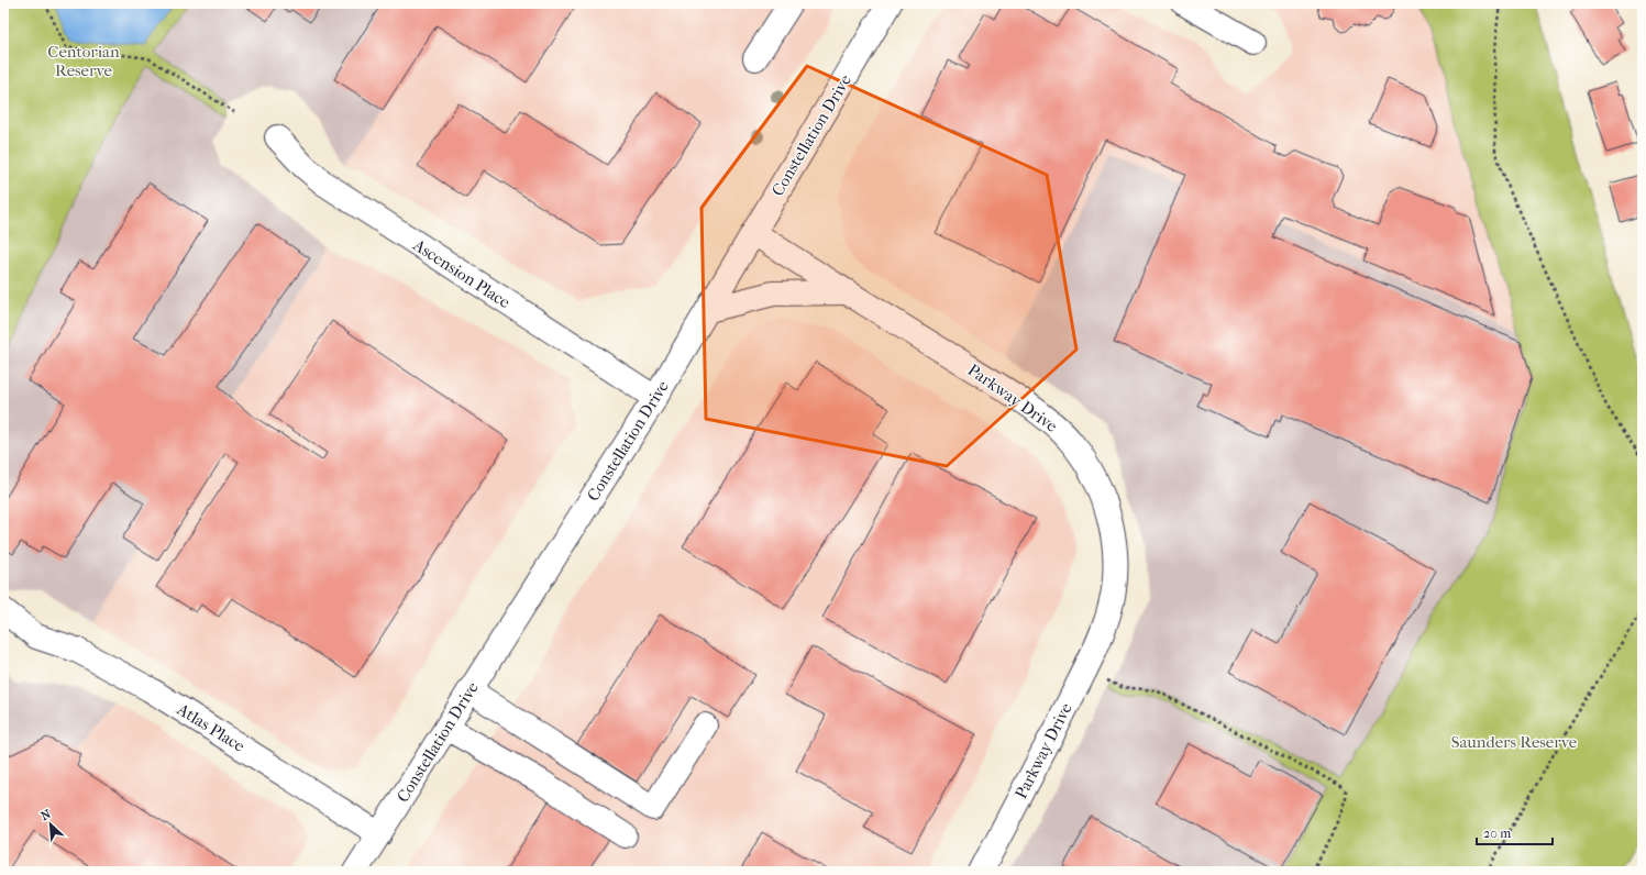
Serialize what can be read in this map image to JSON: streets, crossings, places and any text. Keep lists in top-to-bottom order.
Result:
{
  "streets": {
    "street": [
      "Constellation Drive",
      "Ascension Place",
      "Parkway Drive",
      "Atlas Place"
    ]
  },
  "crossings": [
    ["Constellation Drive", "Ascension Place"],
    ["Constellation Drive", "Parkway Drive"],
    ["Constellation Drive", "Atlas Place"]
  ],
  "parks": ["Centorian Reserve", "Saunders Reserve"],
  "scale_bar": "20 m",
  "north": "top left"
}
